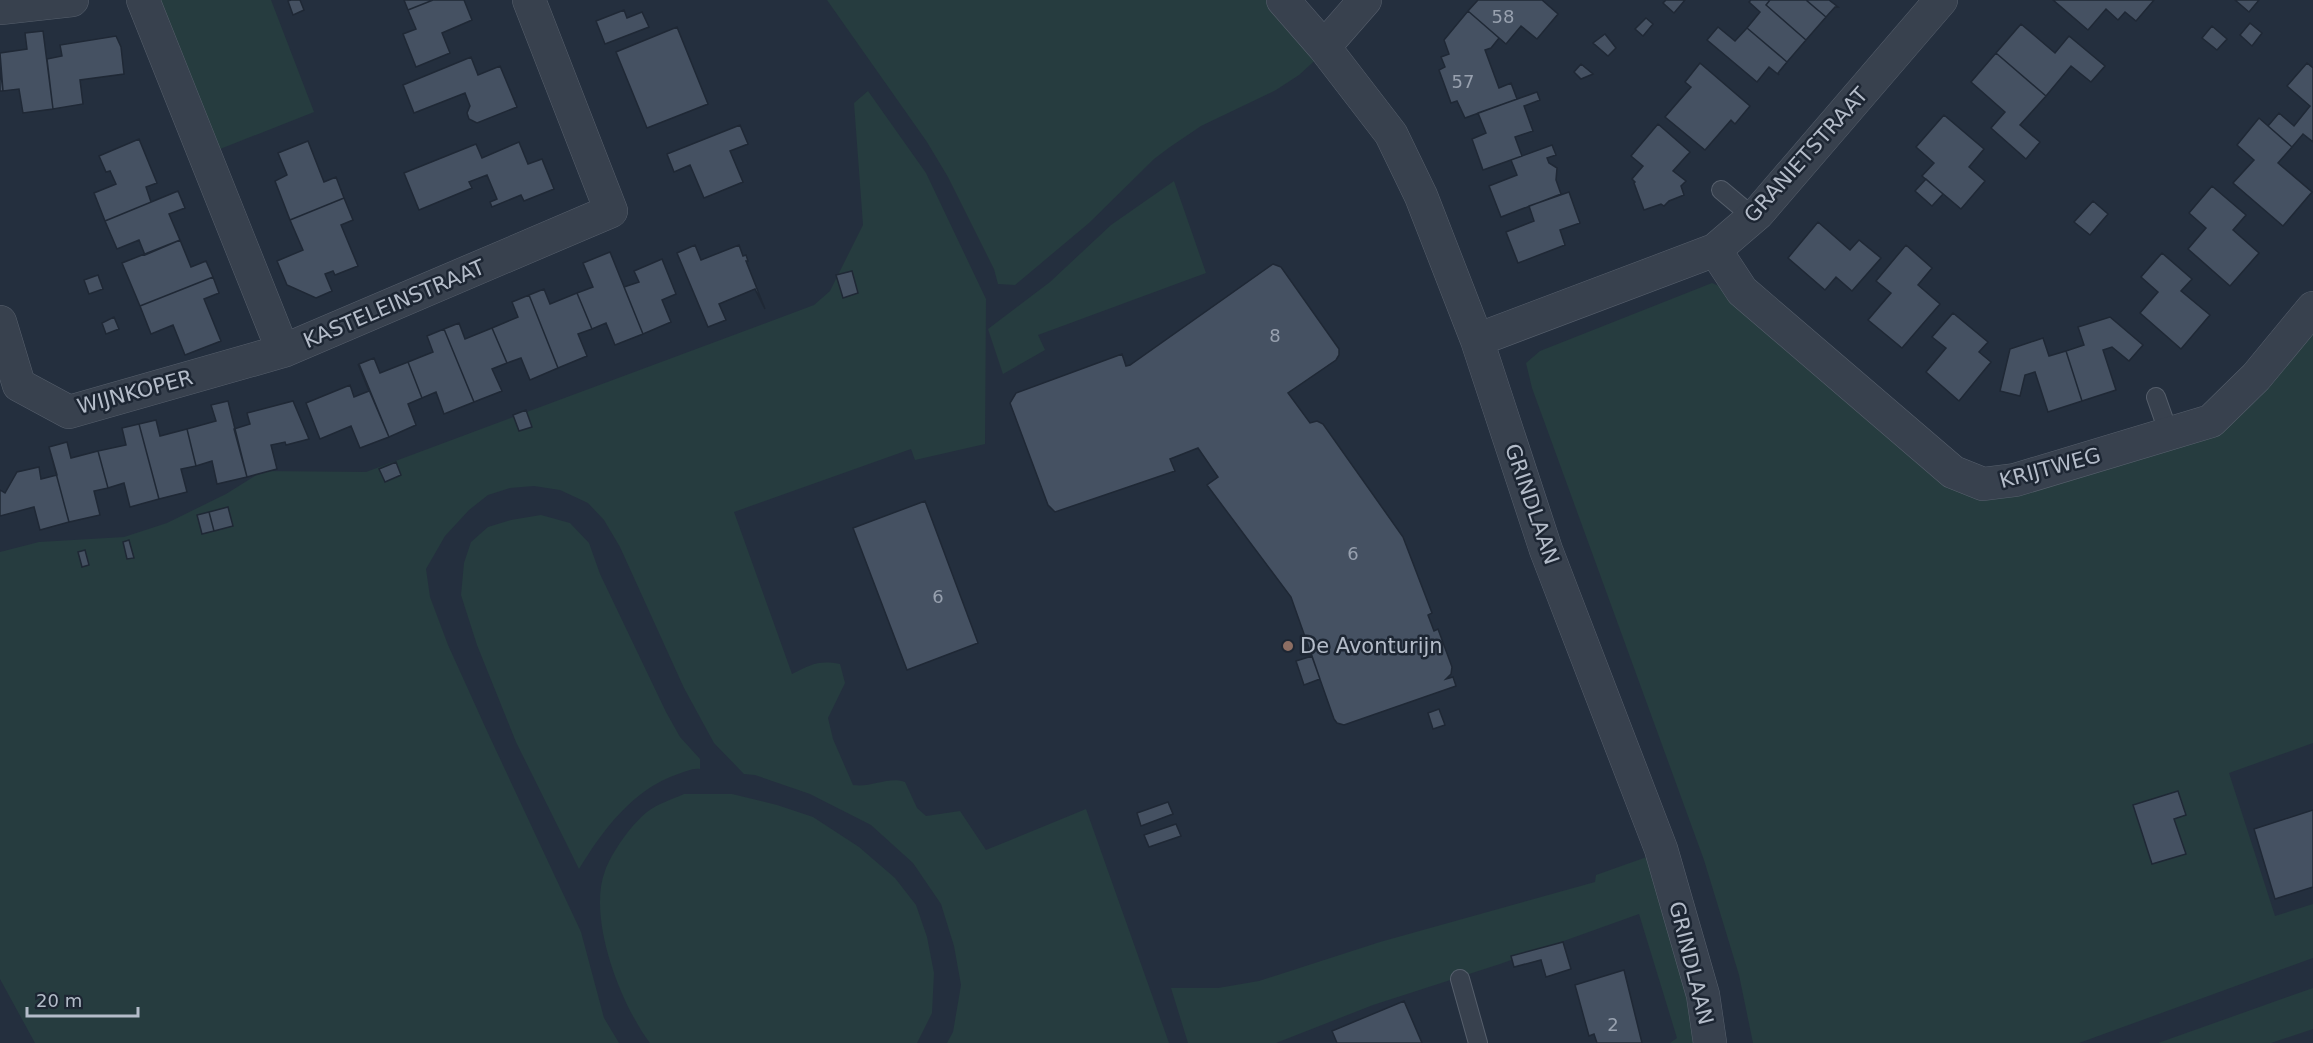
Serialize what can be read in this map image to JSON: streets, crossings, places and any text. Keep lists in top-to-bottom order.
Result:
{
  "streets": {
    "street": [
      "GRANIETSTRAAT",
      "KASTELEINSTRAAT",
      "WIJNKOPER",
      "KRIJTWEG",
      "GRINDLAAN"
    ]
  },
  "crossings": [
    ["GRANIETSTRAAT", "KRIJTWEG"],
    ["GRANIETSTRAAT", "GRINDLAAN"],
    ["KASTELEINSTRAAT", "WIJNKOPER"]
  ],
  "places": ["De Avonturijn"],
  "house_numbers": [
    "58",
    "57",
    "8",
    "6",
    "6",
    "2"
  ],
  "scale_bar": "20 m"
}
